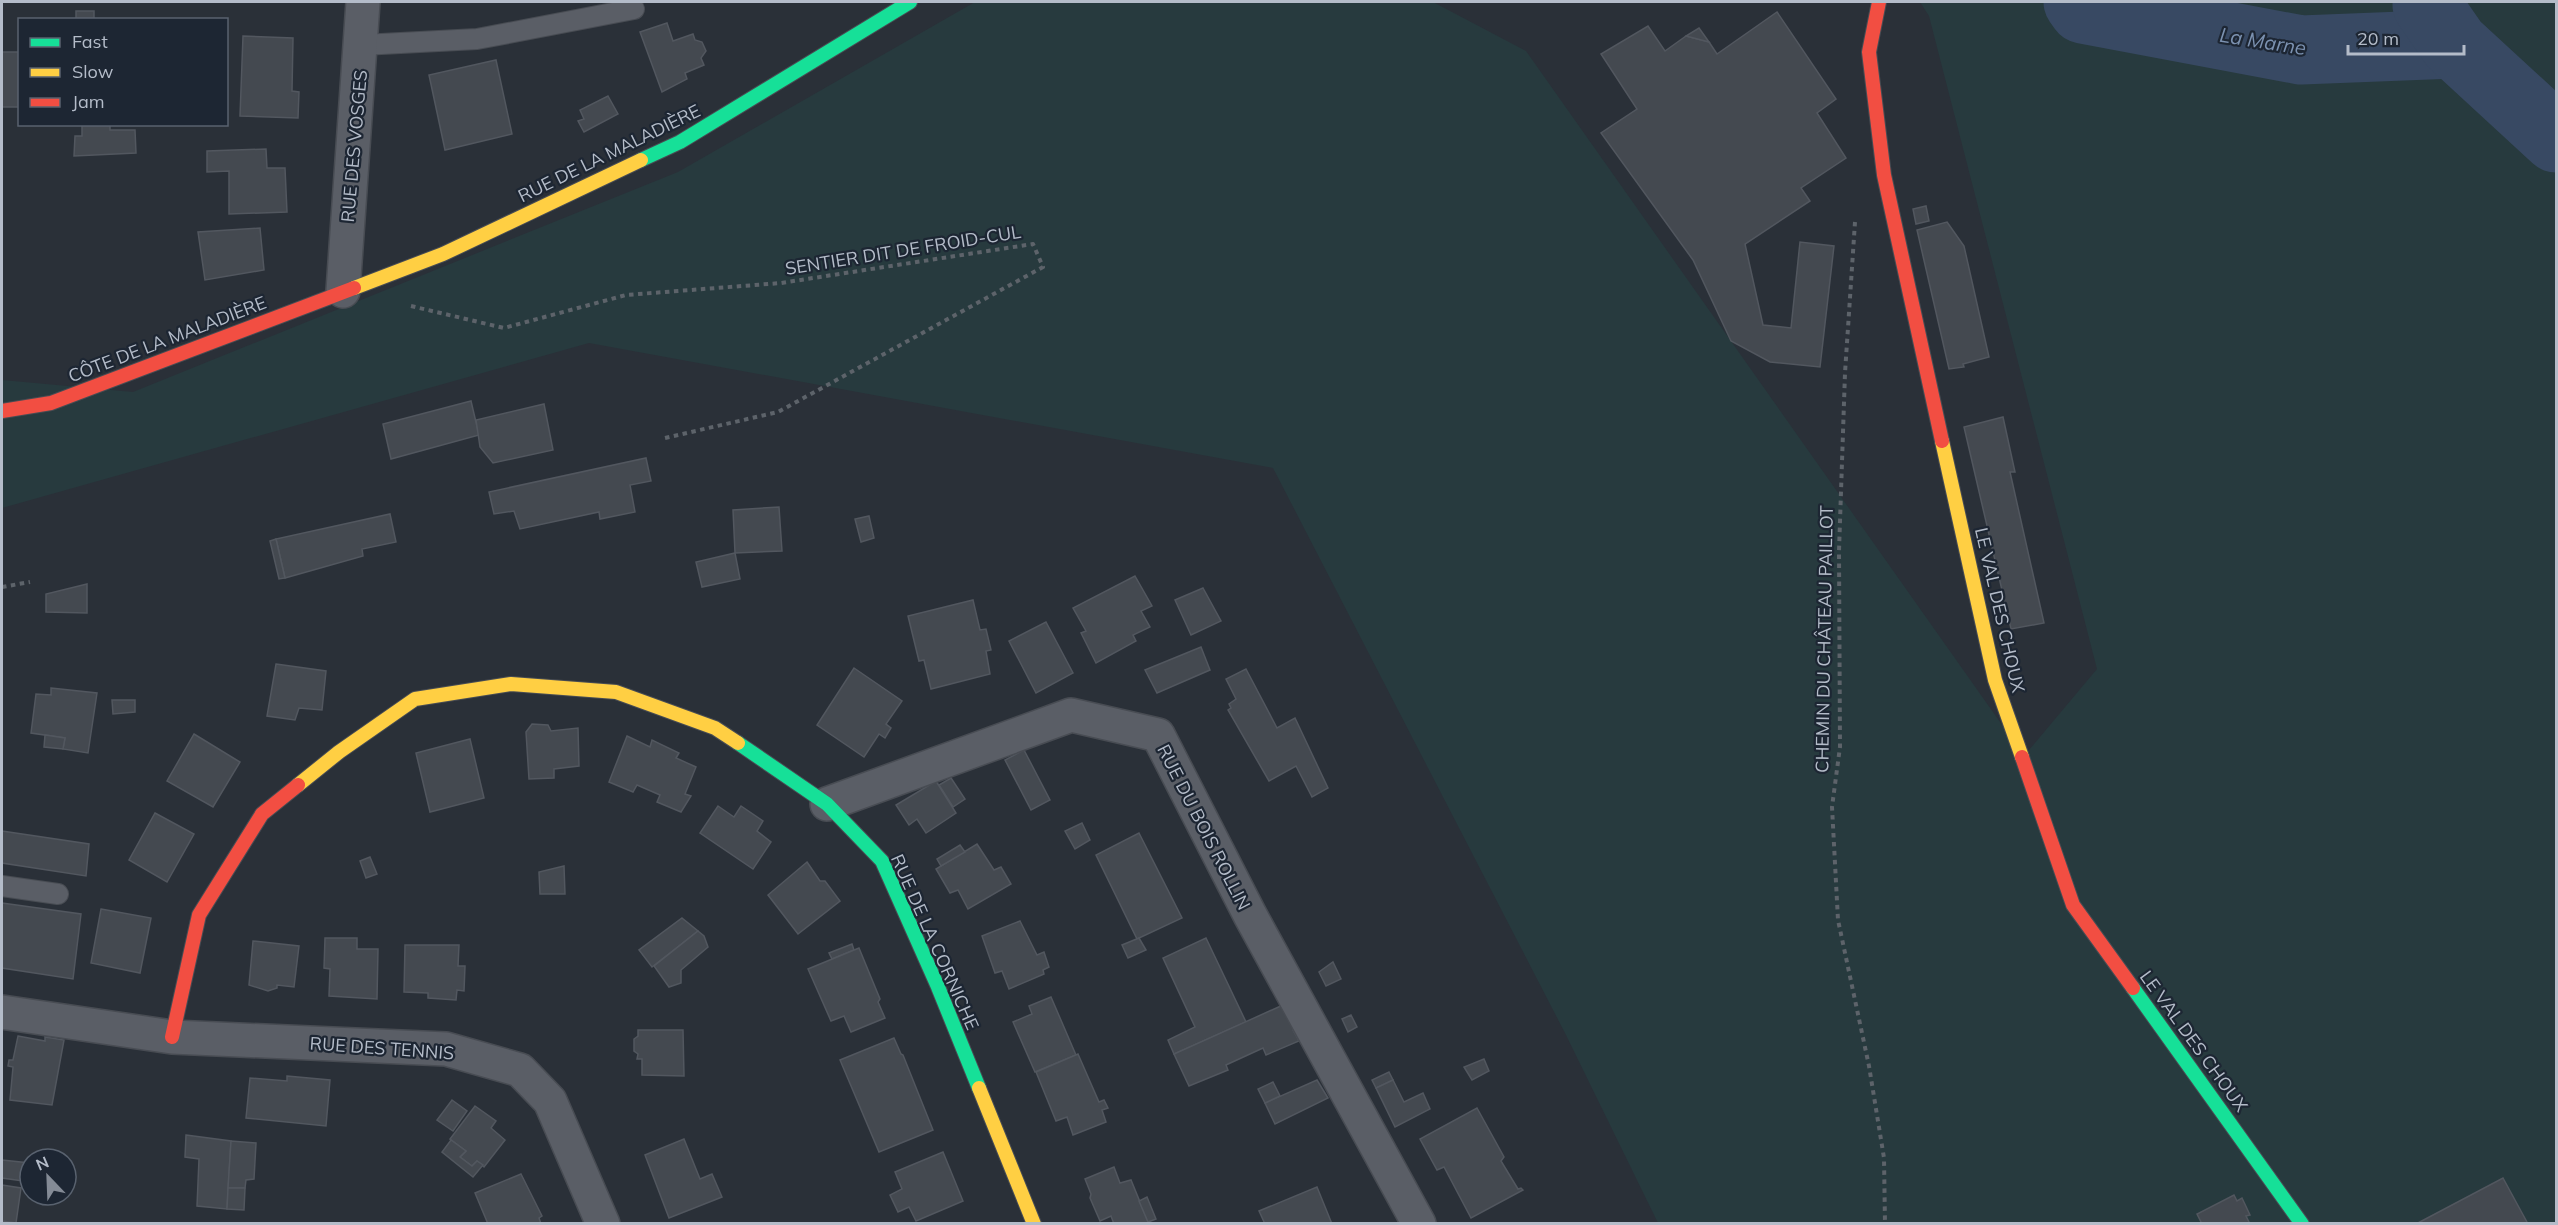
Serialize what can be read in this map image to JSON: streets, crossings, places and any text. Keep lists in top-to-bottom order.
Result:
{
  "streets": {
    "street": [
      "RUE DES VOSGES",
      "RUE DE LA MALADIÈRE",
      "CÔTE DE LA MALADIÈRE",
      "LE VAL DES CHOUX",
      "RUE DU BOIS ROLLIN",
      "RUE DE LA CORNICHE",
      "RUE DES TENNIS"
    ],
    "path": ["SENTIER DIT DE FROID-CUL", "CHEMIN DU CHÂTEAU PAILLOT"]
  },
  "crossings": [
    ["RUE DES VOSGES", "RUE DE LA MALADIÈRE"],
    ["RUE DES VOSGES", "CÔTE DE LA MALADIÈRE"],
    ["RUE DE LA MALADIÈRE", "CÔTE DE LA MALADIÈRE"],
    ["RUE DU BOIS ROLLIN", "RUE DE LA CORNICHE"],
    ["RUE DE LA CORNICHE", "RUE DES TENNIS"]
  ],
  "water": ["La Marne"],
  "legend": ["Fast", "Slow", "Jam"],
  "scale_bar": "20 m",
  "north": "top left"
}
